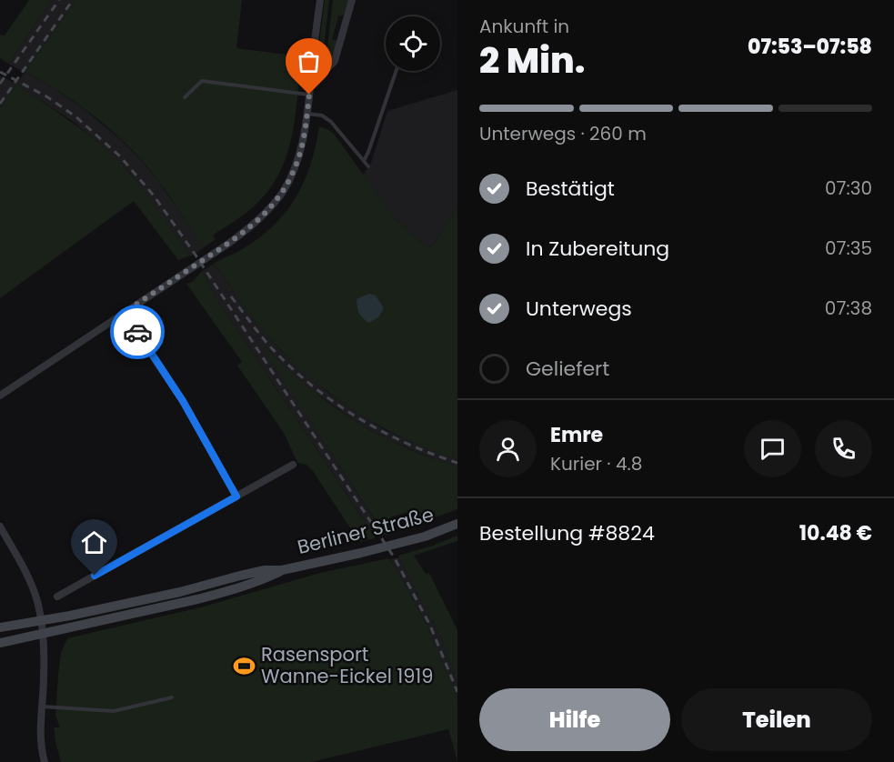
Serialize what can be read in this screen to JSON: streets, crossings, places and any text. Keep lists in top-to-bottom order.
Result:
{
  "streets": {
    "main road": ["Berliner Straße"]
  },
  "places": {
    "sports": ["Rasensport Wanne-Eickel 1919"]
  },
  "page": {
    "heading": ["2 Min.", "Ankunft in", "07:53–07:58"],
    "panel": [
      "Emre",
      "Kurier · 4.8",
      "Bestellung #8824",
      "10.48 €"
    ],
    "bar": "Unterwegs · 260 m",
    "list": [
      ["Bestätigt", "07:30"],
      ["In Zubereitung", "07:35"],
      ["Unterwegs", "07:38"],
      "Geliefert"
    ],
    "buttons": ["Hilfe", "Teilen"]
  }
}
